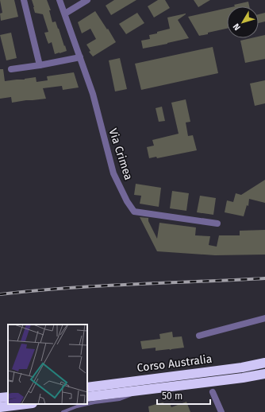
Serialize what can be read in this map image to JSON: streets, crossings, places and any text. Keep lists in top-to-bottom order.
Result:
{
  "streets": {
    "highway": ["Corso Australia"],
    "street": ["Via Crimea"]
  },
  "scale_bar": "50 m",
  "north": "bottom left"
}
